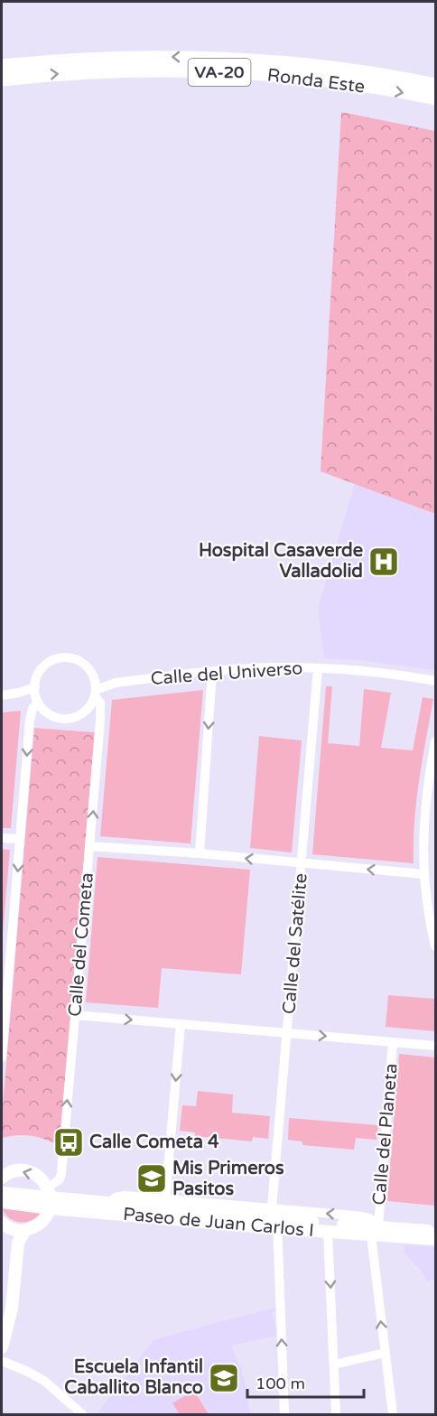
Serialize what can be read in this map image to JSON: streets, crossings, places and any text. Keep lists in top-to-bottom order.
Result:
{
  "streets": {
    "highway": ["VA-20", "Ronda Este"],
    "main road": ["Paseo de Juan Carlos I"],
    "street": [
      "Calle del Universo",
      "Calle del Satélite",
      "Calle del Cometa",
      "Calle del Planeta"
    ]
  },
  "crossings": [
    ["Calle del Universo", "Calle del Satélite"],
    ["Calle del Universo", "Calle del Cometa"],
    ["Calle del Satélite", "Paseo de Juan Carlos I"],
    ["Calle del Cometa", "Paseo de Juan Carlos I"],
    ["Calle del Planeta", "Paseo de Juan Carlos I"]
  ],
  "places": {
    "hospital": ["Hospital Casaverde Valladolid"],
    "bus stop": ["Calle Cometa 4"],
    "school or university": ["Mis Primeros Pasitos", "Escuela Infantil Caballito Blanco"]
  },
  "scale_bar": "100 m"
}
